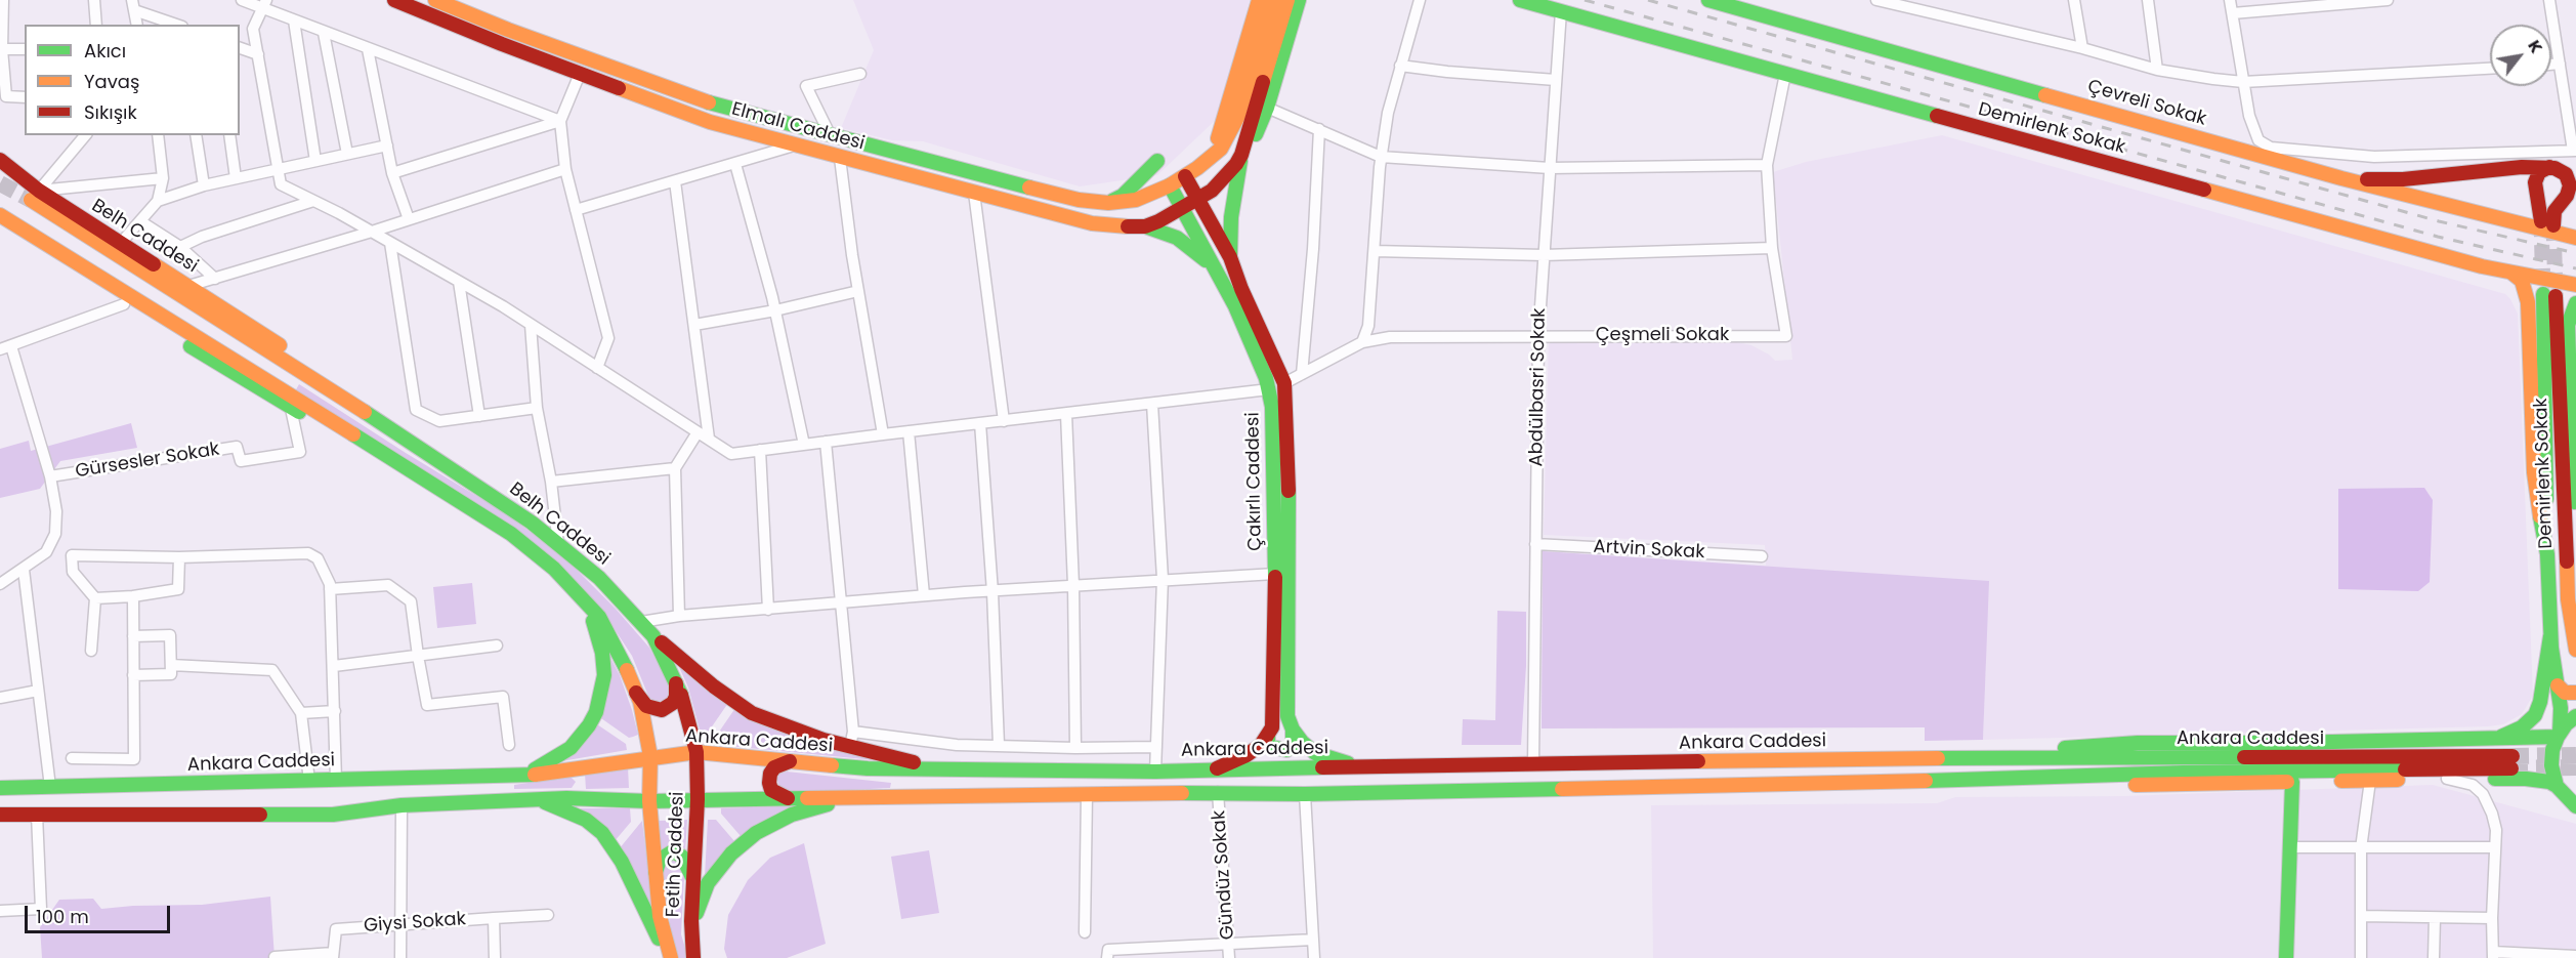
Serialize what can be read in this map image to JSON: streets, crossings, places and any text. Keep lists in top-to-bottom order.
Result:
{
  "streets": {
    "main road": [
      "Çevreli Sokak",
      "Elmalı Caddesi",
      "Demirlenk Sokak",
      "Belh Caddesi",
      "Çakırlı Caddesi",
      "Ankara Caddesi",
      "Fetih Caddesi"
    ],
    "street": [
      "Çeşmeli Sokak",
      "Abdülbasri Sokak",
      "Gürsesler Sokak",
      "Artvin Sokak",
      "Gündüz Sokak",
      "Giysi Sokak"
    ]
  },
  "crossings": [
    ["Elmalı Caddesi", "Çakırlı Caddesi"],
    ["Demirlenk Sokak", "Çeşmeli Sokak"],
    ["Demirlenk Sokak", "Abdülbasri Sokak"],
    ["Belh Caddesi", "Gürsesler Sokak"],
    ["Belh Caddesi", "Ankara Caddesi"],
    ["Belh Caddesi", "Fetih Caddesi"],
    ["Çeşmeli Sokak", "Abdülbasri Sokak"],
    ["Çeşmeli Sokak", "Çakırlı Caddesi"],
    ["Abdülbasri Sokak", "Artvin Sokak"],
    ["Abdülbasri Sokak", "Ankara Caddesi"],
    ["Ankara Caddesi", "Fetih Caddesi"],
    ["Ankara Caddesi", "Gündüz Sokak"]
  ],
  "legend": ["Akıcı", "Yavaş", "Sıkışık"],
  "scale_bar": "100 m",
  "north": "top right"
}
